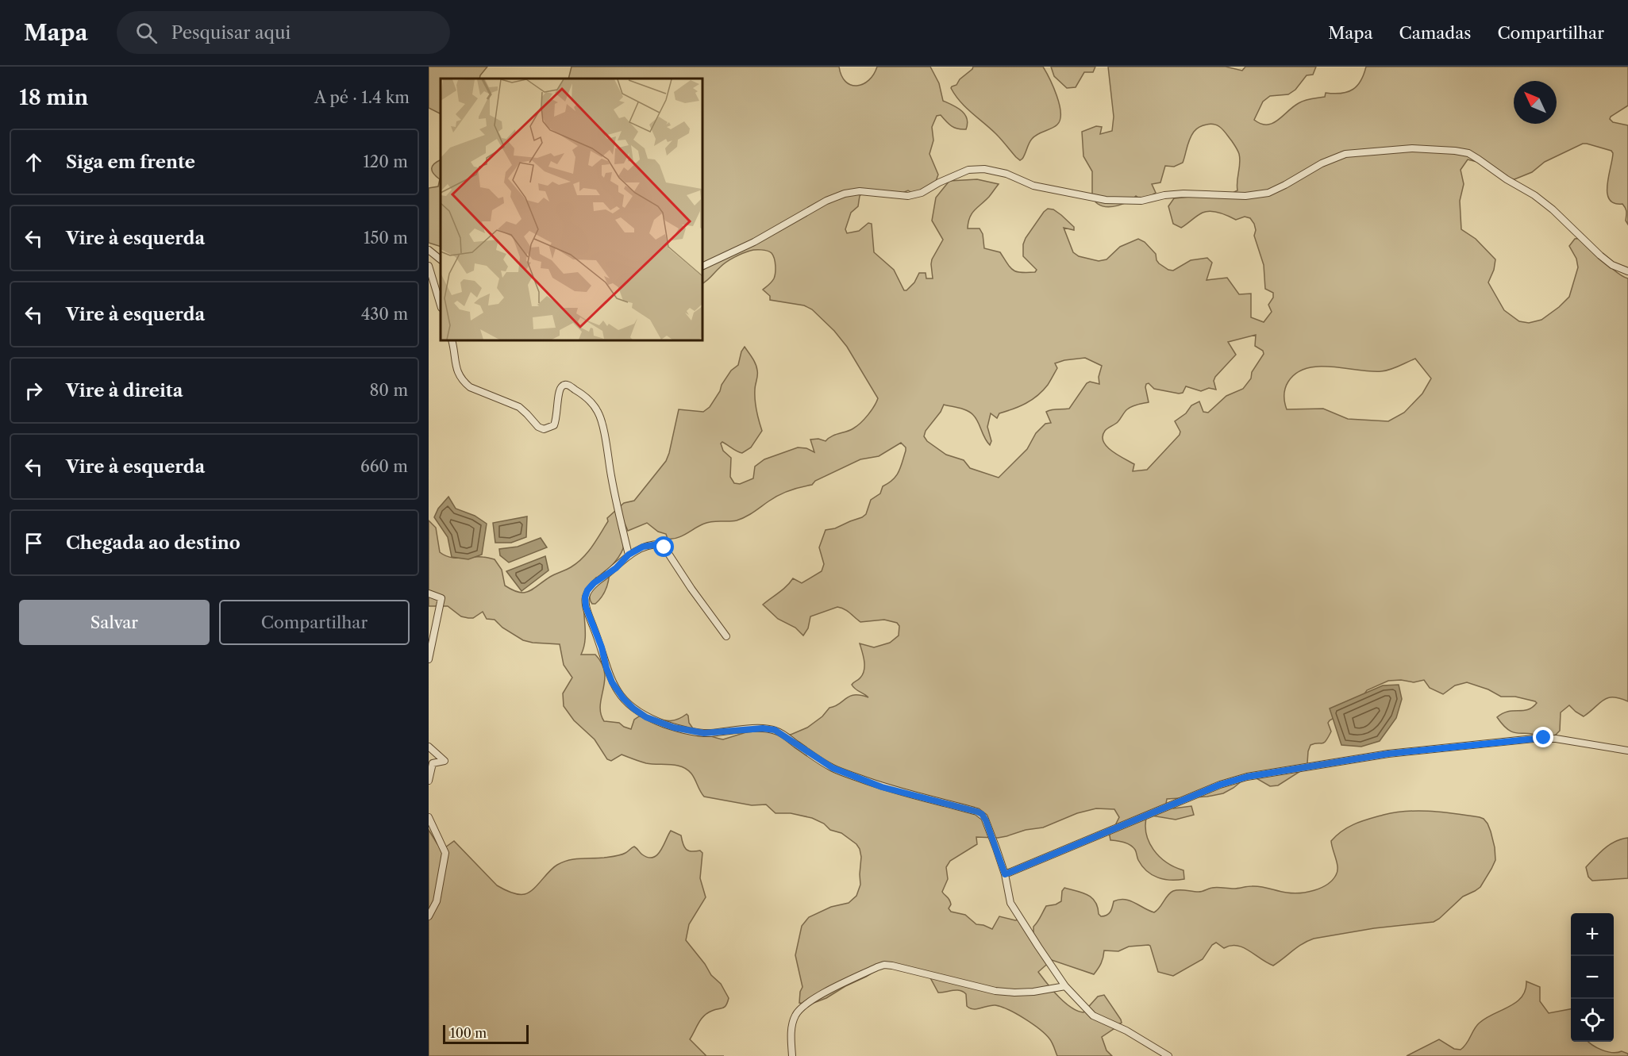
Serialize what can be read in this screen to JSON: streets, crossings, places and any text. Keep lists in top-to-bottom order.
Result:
{
  "scale_bar": "100 m",
  "north": "top left",
  "page": {
    "header": "Mapa",
    "search": "Pesquisar aqui",
    "nav": ["Mapa", "Camadas", "Compartilhar"],
    "heading": ["18 min", "A pé · 1.4 km"],
    "list": [
      ["Siga em frente", "120 m"],
      ["Vire à esquerda", "150 m"],
      ["Vire à esquerda", "430 m"],
      ["Vire à direita", "80 m"],
      ["Vire à esquerda", "660 m"],
      "Chegada ao destino"
    ],
    "buttons": ["Salvar", "Compartilhar"],
    "map_buttons": ["+", "−"],
    "scale": "100 m"
  }
}
